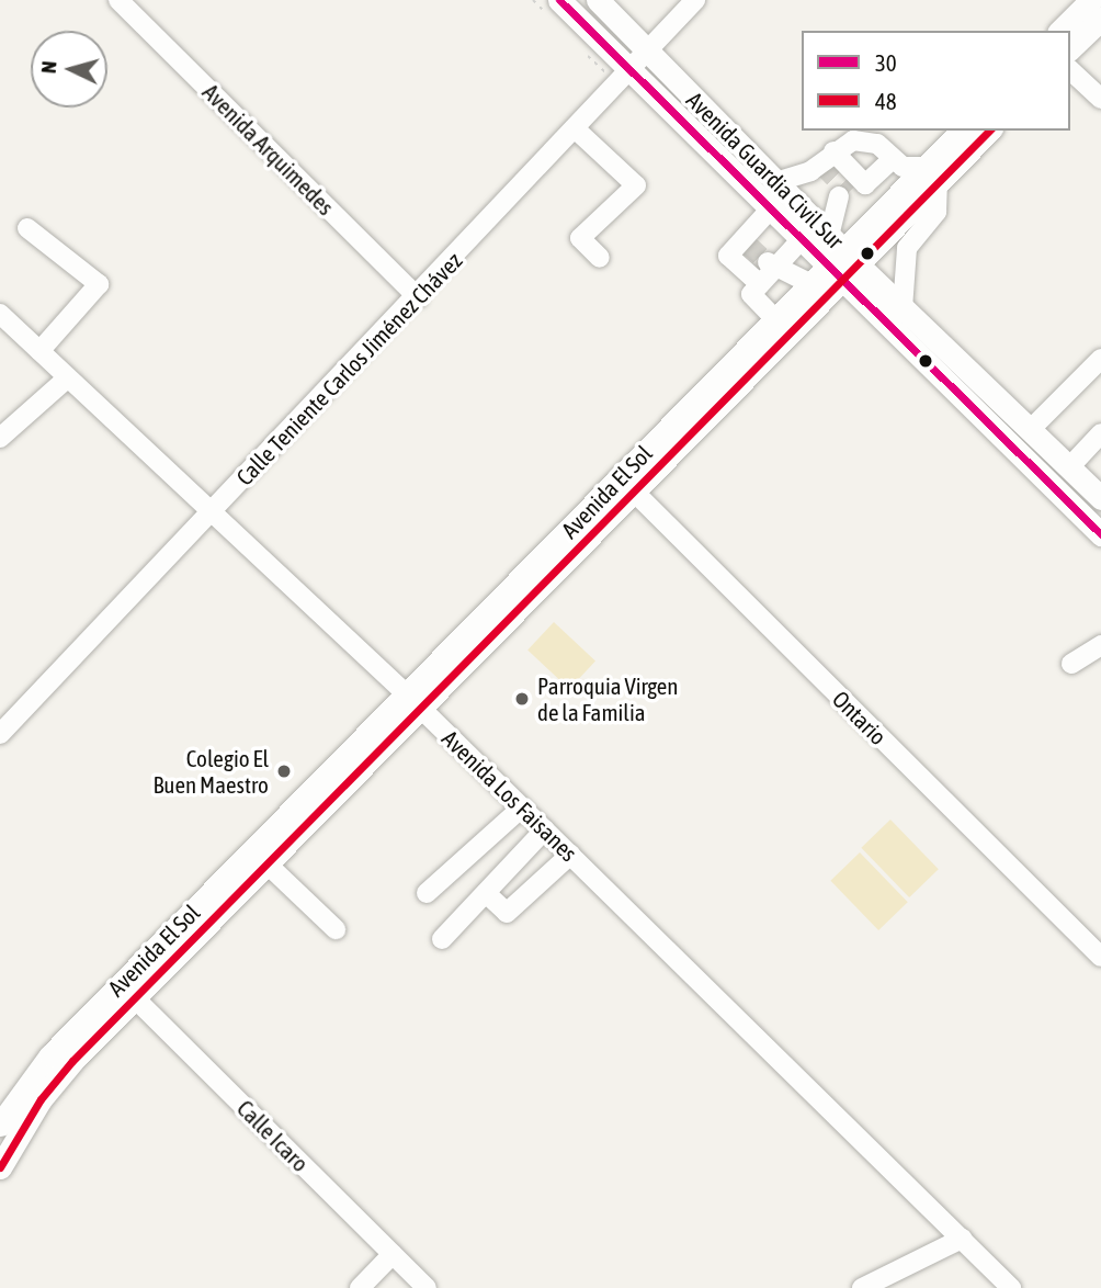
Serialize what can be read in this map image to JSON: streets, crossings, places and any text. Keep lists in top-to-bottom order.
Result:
{
  "streets": {
    "main road": ["Avenida Guardia Civil Sur", "Avenida El Sol"],
    "street": [
      "Avenida Arquimedes",
      "Calle Teniente Carlos Jiménez Chávez",
      "Ontario",
      "Avenida Los Faisanes",
      "Calle Icaro"
    ]
  },
  "crossings": [
    ["Avenida Arquimedes", "Calle Teniente Carlos Jiménez Chávez"],
    ["Avenida Guardia Civil Sur", "Calle Teniente Carlos Jiménez Chávez"],
    ["Avenida Guardia Civil Sur", "Avenida El Sol"],
    ["Calle Teniente Carlos Jiménez Chávez", "Avenida Los Faisanes"],
    ["Avenida El Sol", "Ontario"],
    ["Avenida El Sol", "Avenida Los Faisanes"],
    ["Avenida El Sol", "Calle Icaro"]
  ],
  "places": ["Parroquia Virgen de la Familia", "Colegio El Buen Maestro"],
  "lines": ["transit line 30", "transit line 48"],
  "legend": ["30", "48"],
  "north": "left"
}
